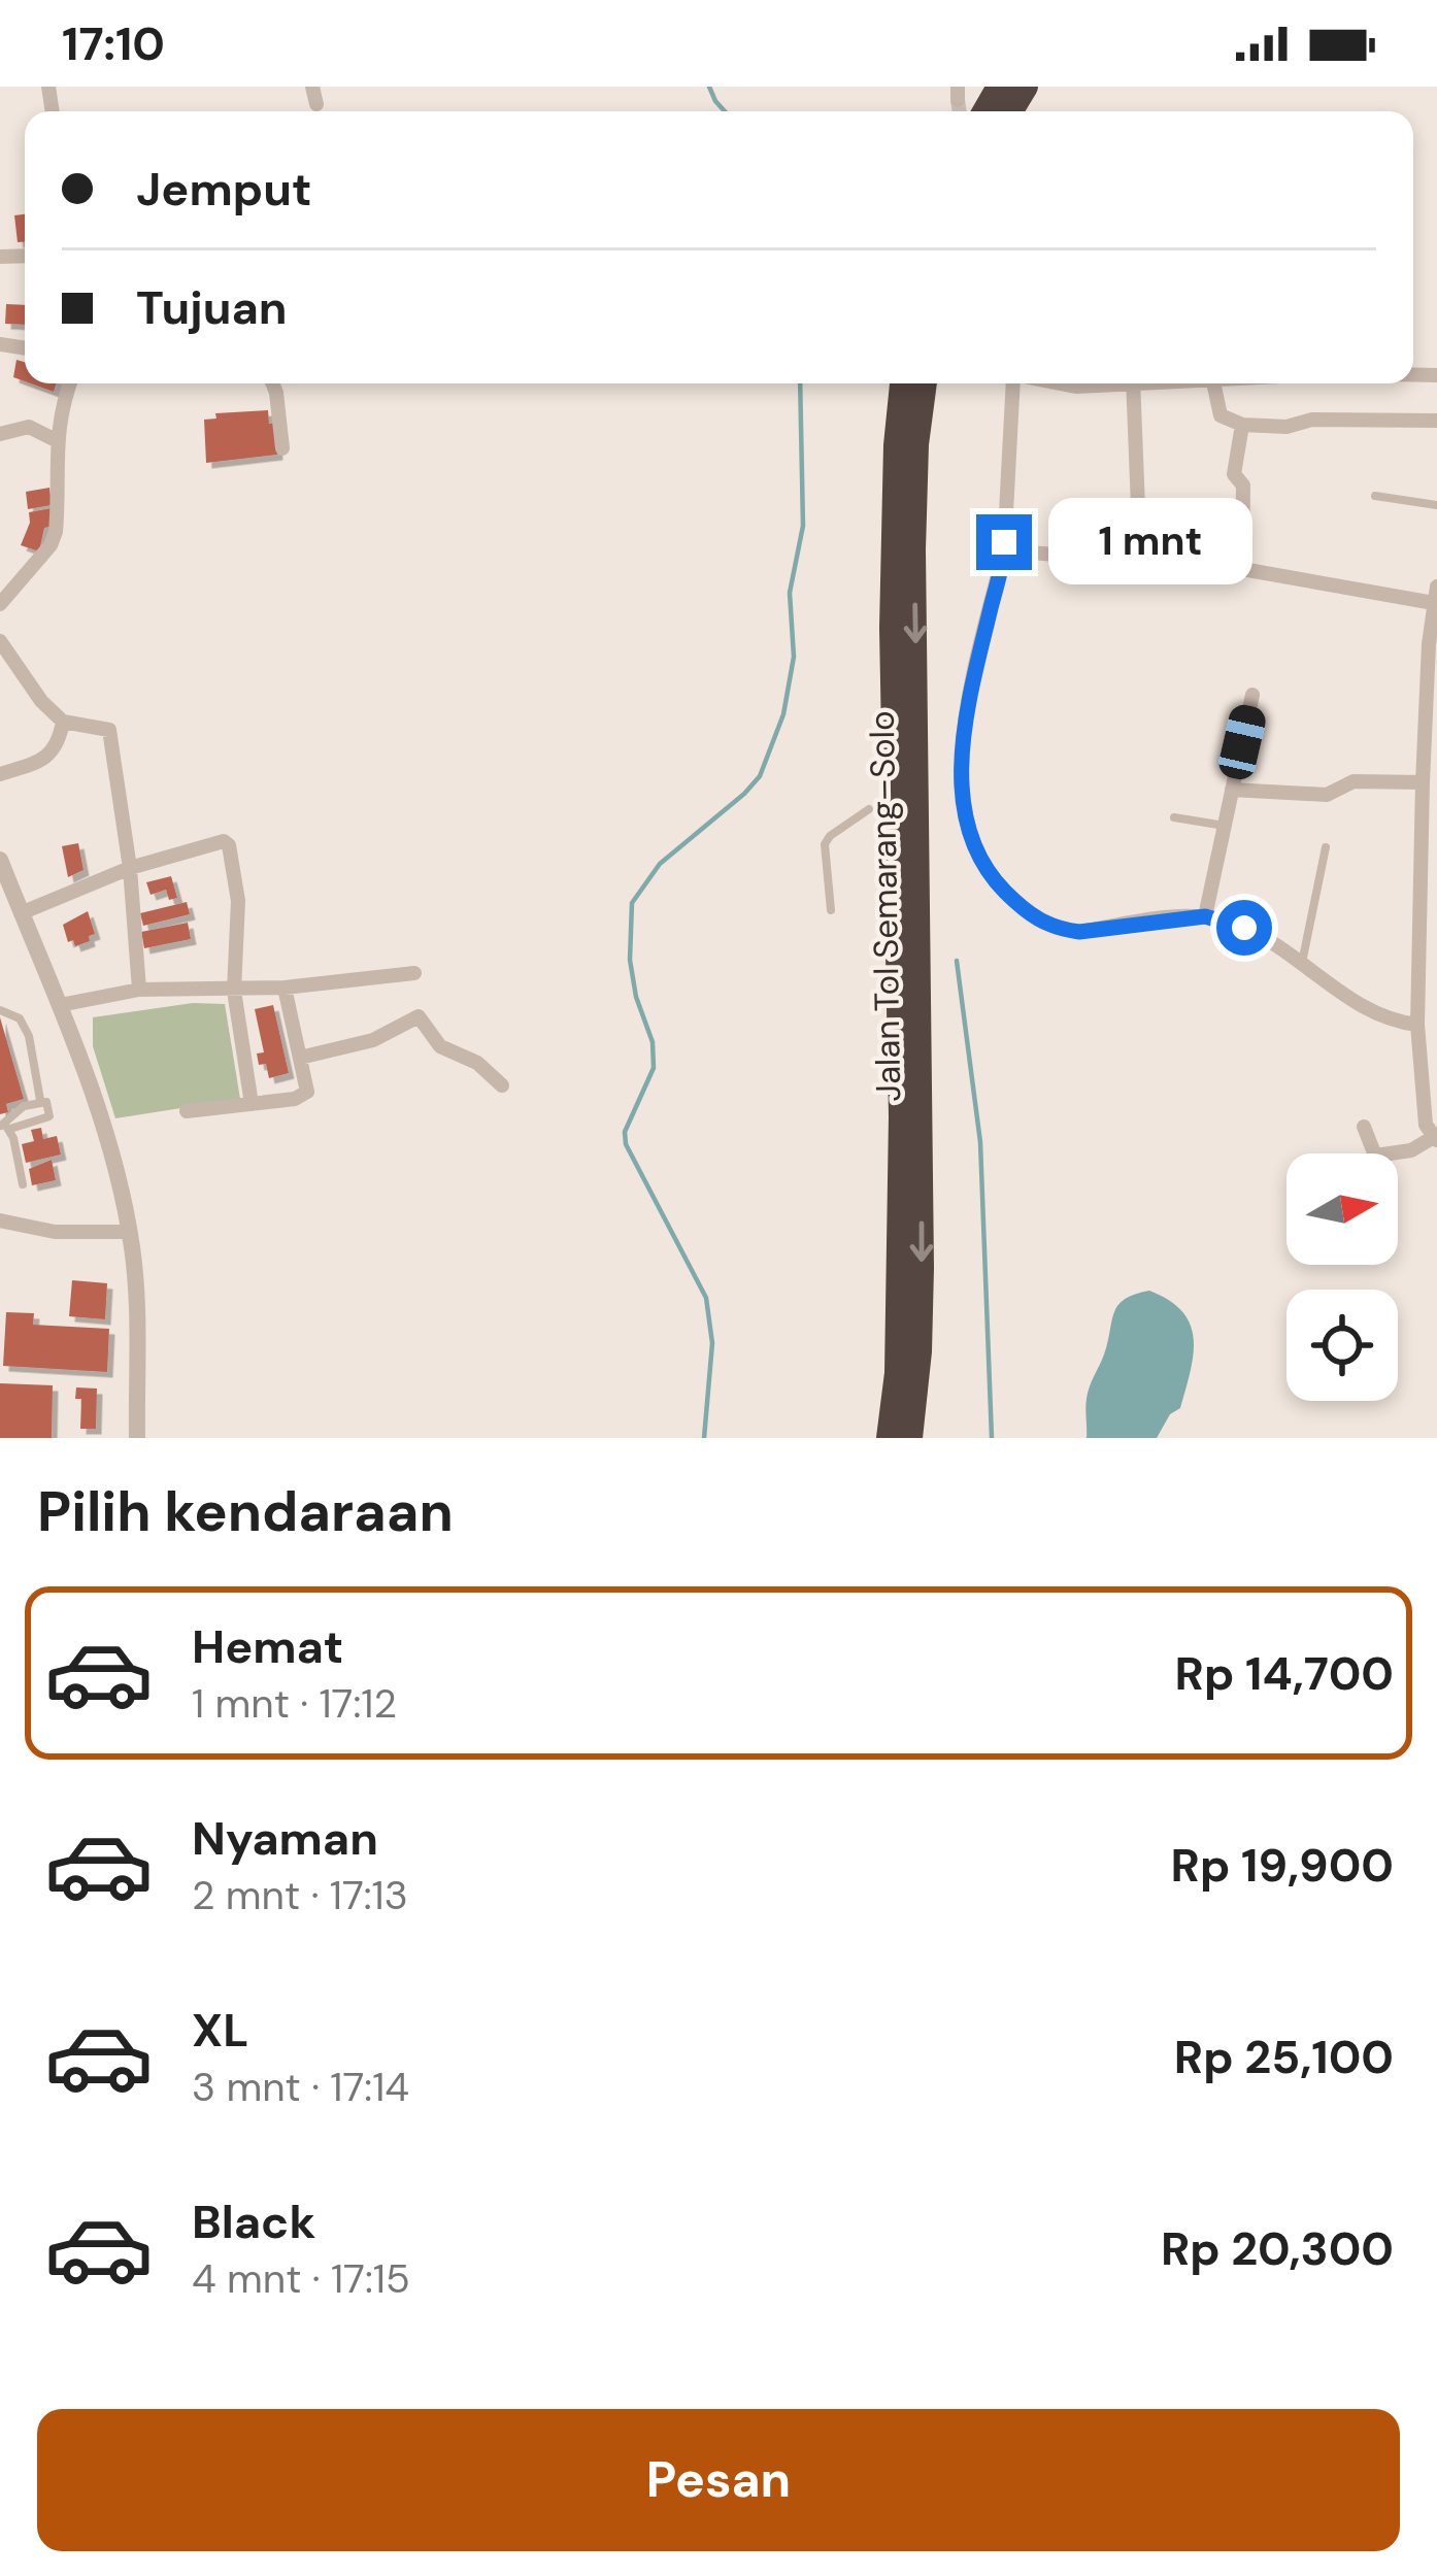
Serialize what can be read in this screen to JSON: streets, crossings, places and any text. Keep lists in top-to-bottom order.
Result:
{
  "streets": {
    "highway": ["Jalan Tol Semarang–Solo"]
  },
  "north": "right",
  "page": {
    "status": "17:10",
    "banner": ["Jemput", "Tujuan"],
    "bubble": "1 mnt",
    "heading": "Pilih kendaraan",
    "list": [
      {
        "name": "Hemat",
        "note": "1 mnt · 17:12",
        "value": "Rp 14,700"
      },
      {
        "name": "Nyaman",
        "note": "2 mnt · 17:13",
        "value": "Rp 19,900"
      },
      {
        "name": "XL",
        "note": "3 mnt · 17:14",
        "value": "Rp 25,100"
      },
      {
        "name": "Black",
        "note": "4 mnt · 17:15",
        "value": "Rp 20,300"
      }
    ],
    "buttons": "Pesan"
  }
}
